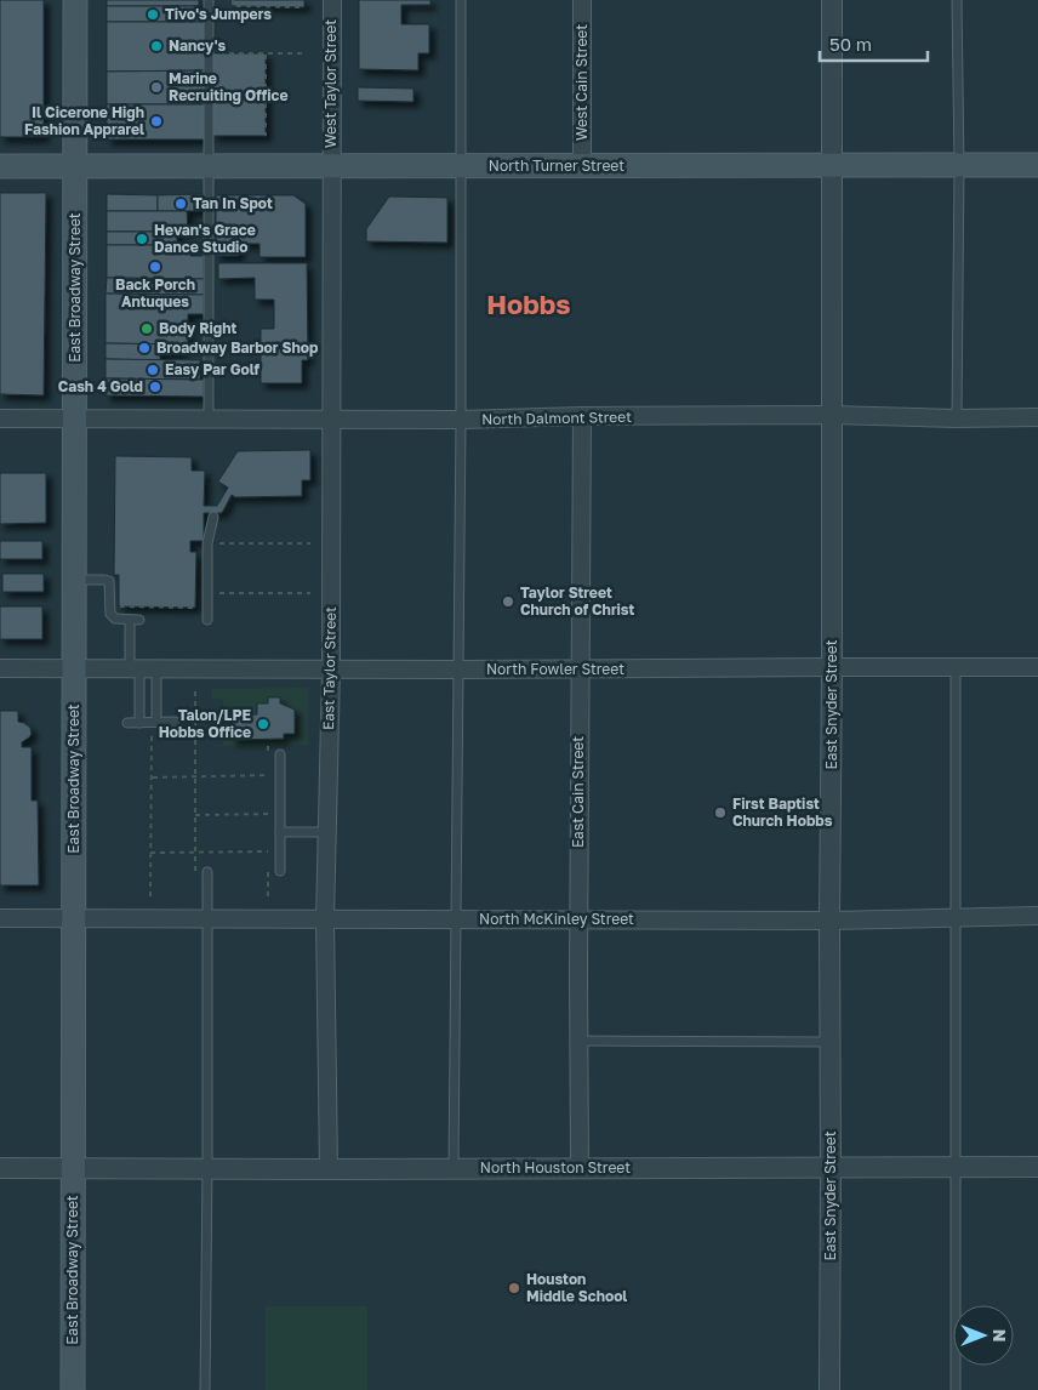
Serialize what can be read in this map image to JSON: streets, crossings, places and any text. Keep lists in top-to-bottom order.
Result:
{
  "streets": {
    "main road": ["North Turner Street", "East Broadway Street"],
    "street": [
      "West Cain Street",
      "West Taylor Street",
      "North Dalmont Street",
      "East Taylor Street",
      "North Fowler Street",
      "East Snyder Street",
      "East Cain Street",
      "North McKinley Street",
      "North Houston Street"
    ]
  },
  "crossings": [
    ["West Cain Street", "North Turner Street"],
    ["West Taylor Street", "North Turner Street"],
    ["West Taylor Street", "East Taylor Street"],
    ["North Turner Street", "East Broadway Street"],
    ["North Turner Street", "East Taylor Street"],
    ["North Turner Street", "East Snyder Street"],
    ["East Broadway Street", "North Dalmont Street"],
    ["East Broadway Street", "North Fowler Street"],
    ["East Broadway Street", "North McKinley Street"],
    ["East Broadway Street", "North Houston Street"],
    ["North Dalmont Street", "East Taylor Street"],
    ["North Dalmont Street", "East Snyder Street"],
    ["North Dalmont Street", "East Cain Street"],
    ["East Taylor Street", "North Fowler Street"],
    ["East Taylor Street", "North McKinley Street"],
    ["East Taylor Street", "North Houston Street"],
    ["North Fowler Street", "East Snyder Street"],
    ["North Fowler Street", "East Cain Street"],
    ["East Snyder Street", "North McKinley Street"],
    ["East Snyder Street", "North Houston Street"],
    ["East Cain Street", "North McKinley Street"],
    ["East Cain Street", "North Houston Street"]
  ],
  "districts": ["Hobbs"],
  "places": [
    "Tivo's Jumpers",
    "Nancy's",
    "Marine Recruiting Office",
    "Il Cicerone High Fashion Apprarel",
    "Tan In Spot",
    "Hevan's Grace Dance Studio",
    "Back Porch Antuques",
    "Body Right",
    "Broadway Barbor Shop",
    "Easy Par Golf",
    "Cash 4 Gold",
    "Taylor Street Church of Christ",
    "Talon/LPE Hobbs Office",
    "First Baptist Church Hobbs",
    "Houston Middle School"
  ],
  "scale_bar": "50 m",
  "north": "right"
}
